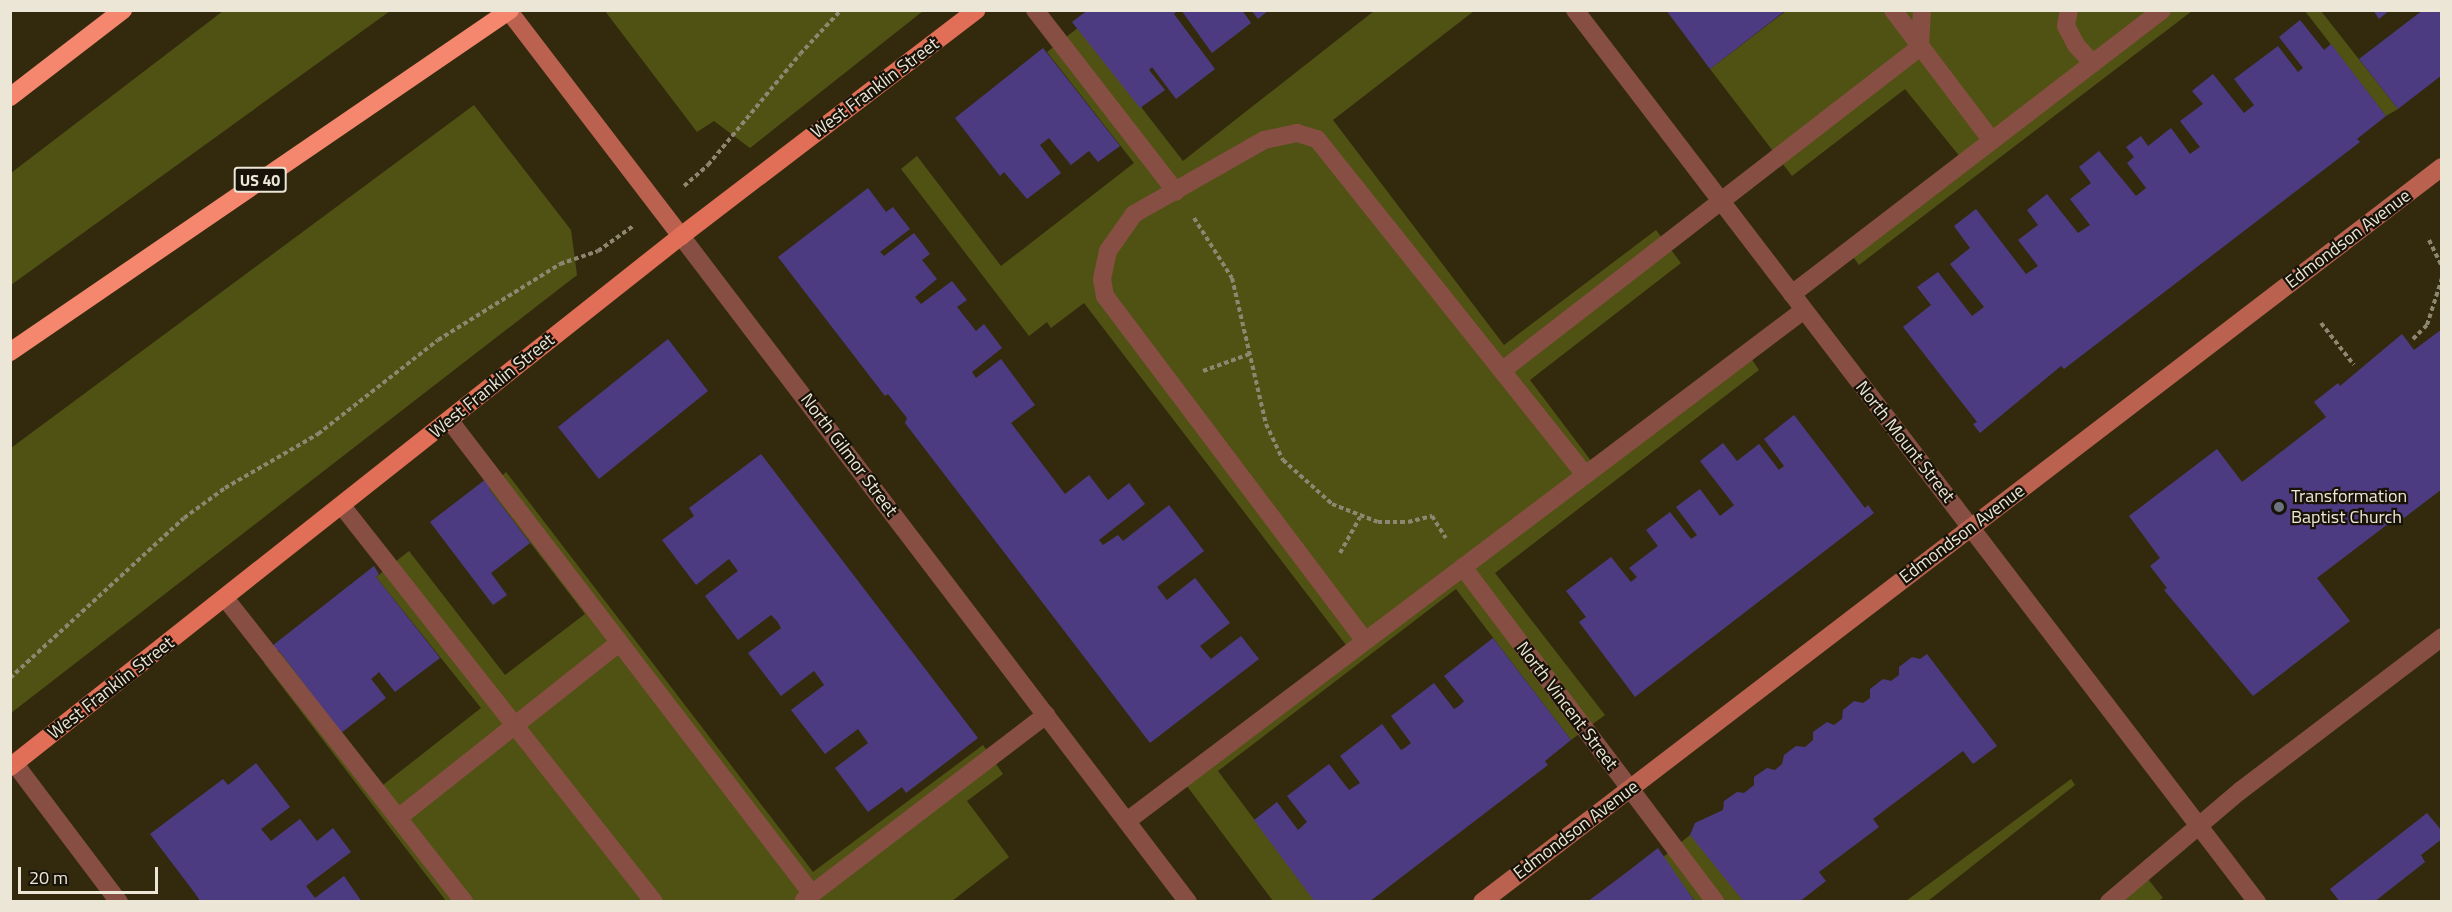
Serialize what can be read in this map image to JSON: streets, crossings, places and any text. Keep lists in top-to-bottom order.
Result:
{
  "streets": {
    "highway": ["US 40"],
    "main road": ["West Franklin Street", "Edmondson Avenue", "North Gilmor Street"],
    "street": ["North Mount Street", "North Vincent Street"]
  },
  "crossings": [
    ["West Franklin Street", "North Gilmor Street"],
    ["US 40", "North Gilmor Street"],
    ["Edmondson Avenue", "North Mount Street"],
    ["Edmondson Avenue", "North Vincent Street"]
  ],
  "places": ["Transformation Baptist Church"],
  "scale_bar": "20 m"
}
